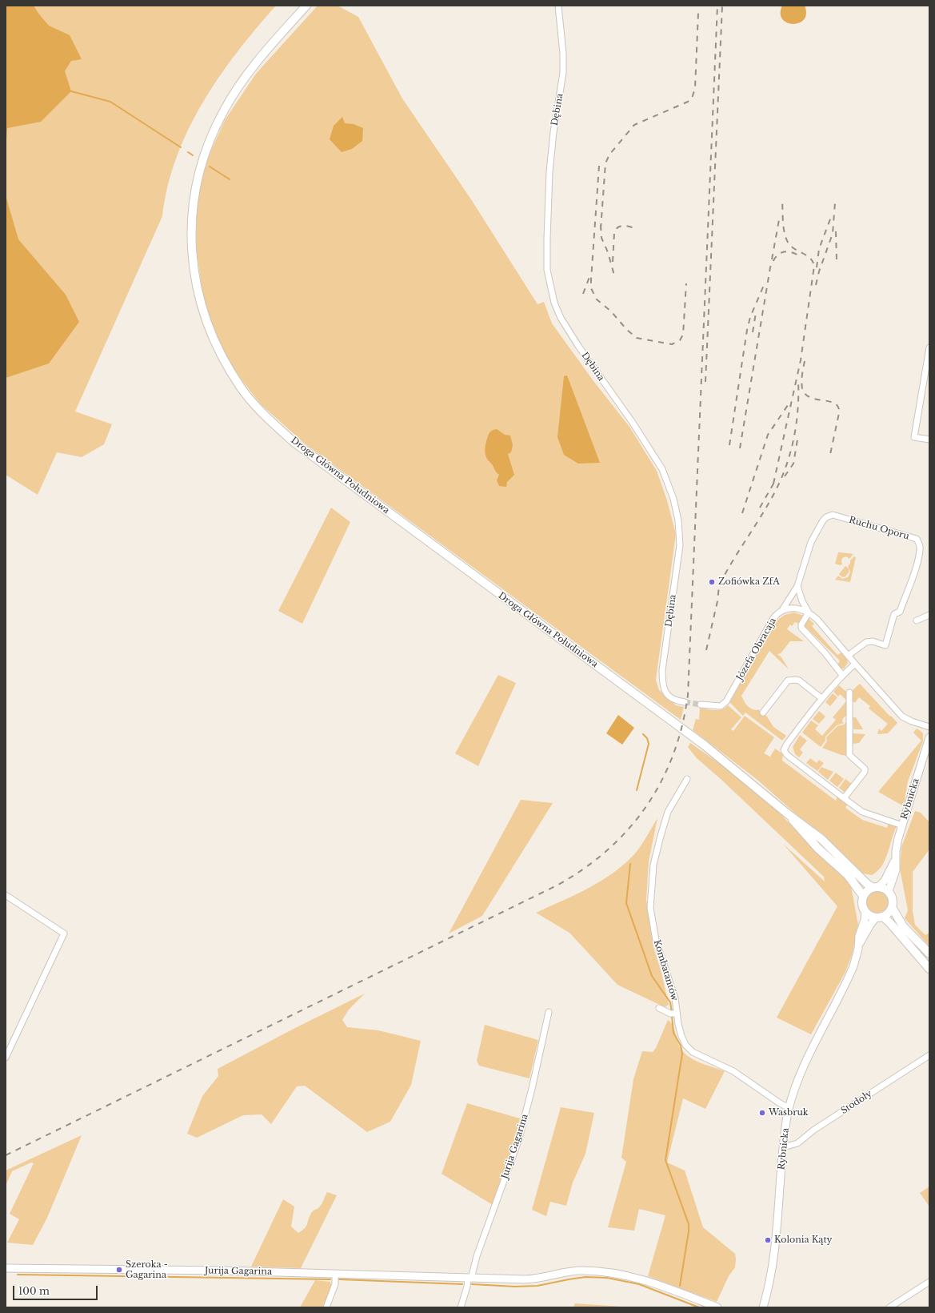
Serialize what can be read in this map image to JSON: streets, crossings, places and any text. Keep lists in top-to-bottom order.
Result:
{
  "streets": {
    "main road": ["Droga Główna Południowa"],
    "street": [
      "Dębina",
      "Ruchu Oporu",
      "Józefa Obracaja",
      "Rybnicka",
      "Kombatantów",
      "Stodoły",
      "Jurija Gagarina"
    ]
  },
  "crossings": [
    ["Droga Główna Południowa", "Rybnicka"],
    ["Ruchu Oporu", "Józefa Obracaja"],
    ["Rybnicka", "Kombatantów"],
    ["Rybnicka", "Stodoły"]
  ],
  "places": [
    "Zofiówka ZfA",
    "Wasbruk",
    "Kolonia Kąty",
    "Szeroka - Gagarina"
  ],
  "scale_bar": "100 m"
}
